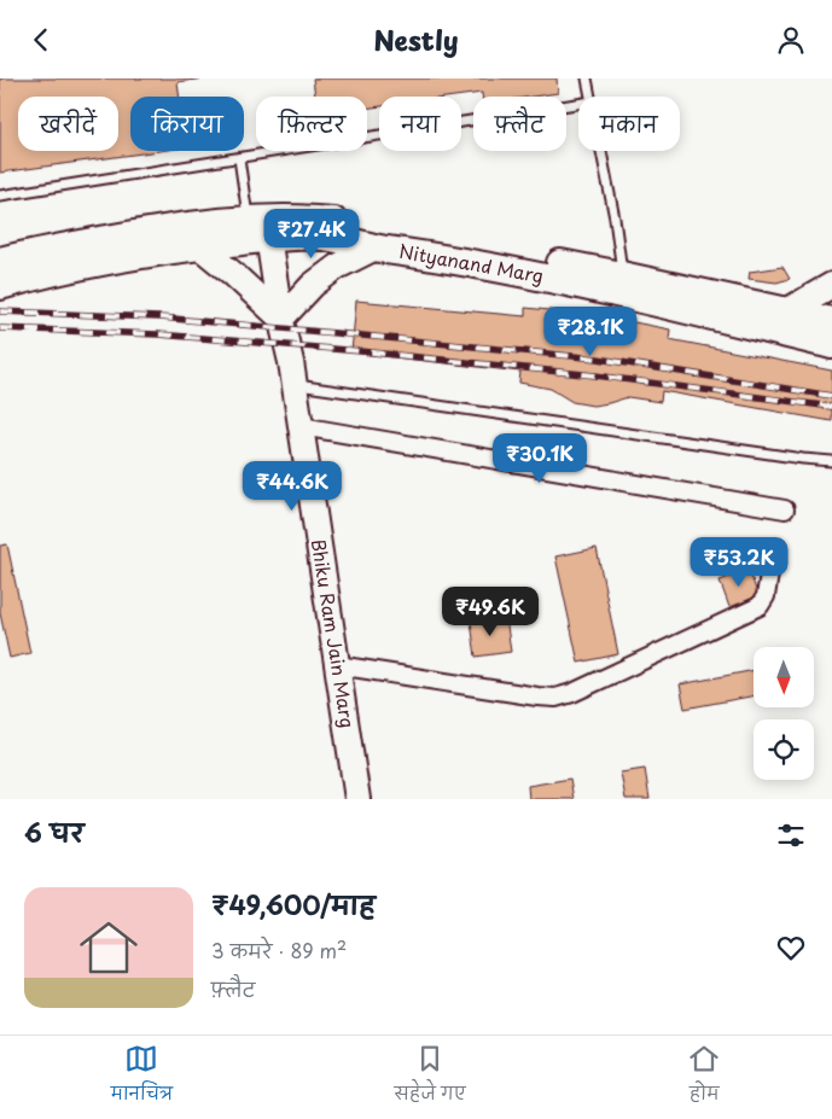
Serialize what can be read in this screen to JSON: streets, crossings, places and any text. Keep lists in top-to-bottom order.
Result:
{
  "streets": {
    "main road": ["Nityanand Marg"],
    "street": ["Bhiku Ram Jain Marg"]
  },
  "crossings": [
    ["Nityanand Marg", "Bhiku Ram Jain Marg"]
  ],
  "north": "bottom",
  "page": {
    "header": "Nestly",
    "chip": [
      "खरीदें",
      "किराया",
      "फ़िल्टर",
      "नया",
      "फ़्लैट",
      "मकान"
    ],
    "price": [
      "₹27.4K",
      "₹28.1K",
      "₹30.1K",
      "₹44.6K",
      "₹53.2K",
      "₹49.6K"
    ],
    "heading": "6 घर",
    "list": [
      {
        "name": "₹49,600/माह",
        "note": "3 कमरे · 89 m² · फ़्लैट"
      }
    ],
    "tabs": ["मानचित्र", "सहेजे गए", "होम"]
  }
}
